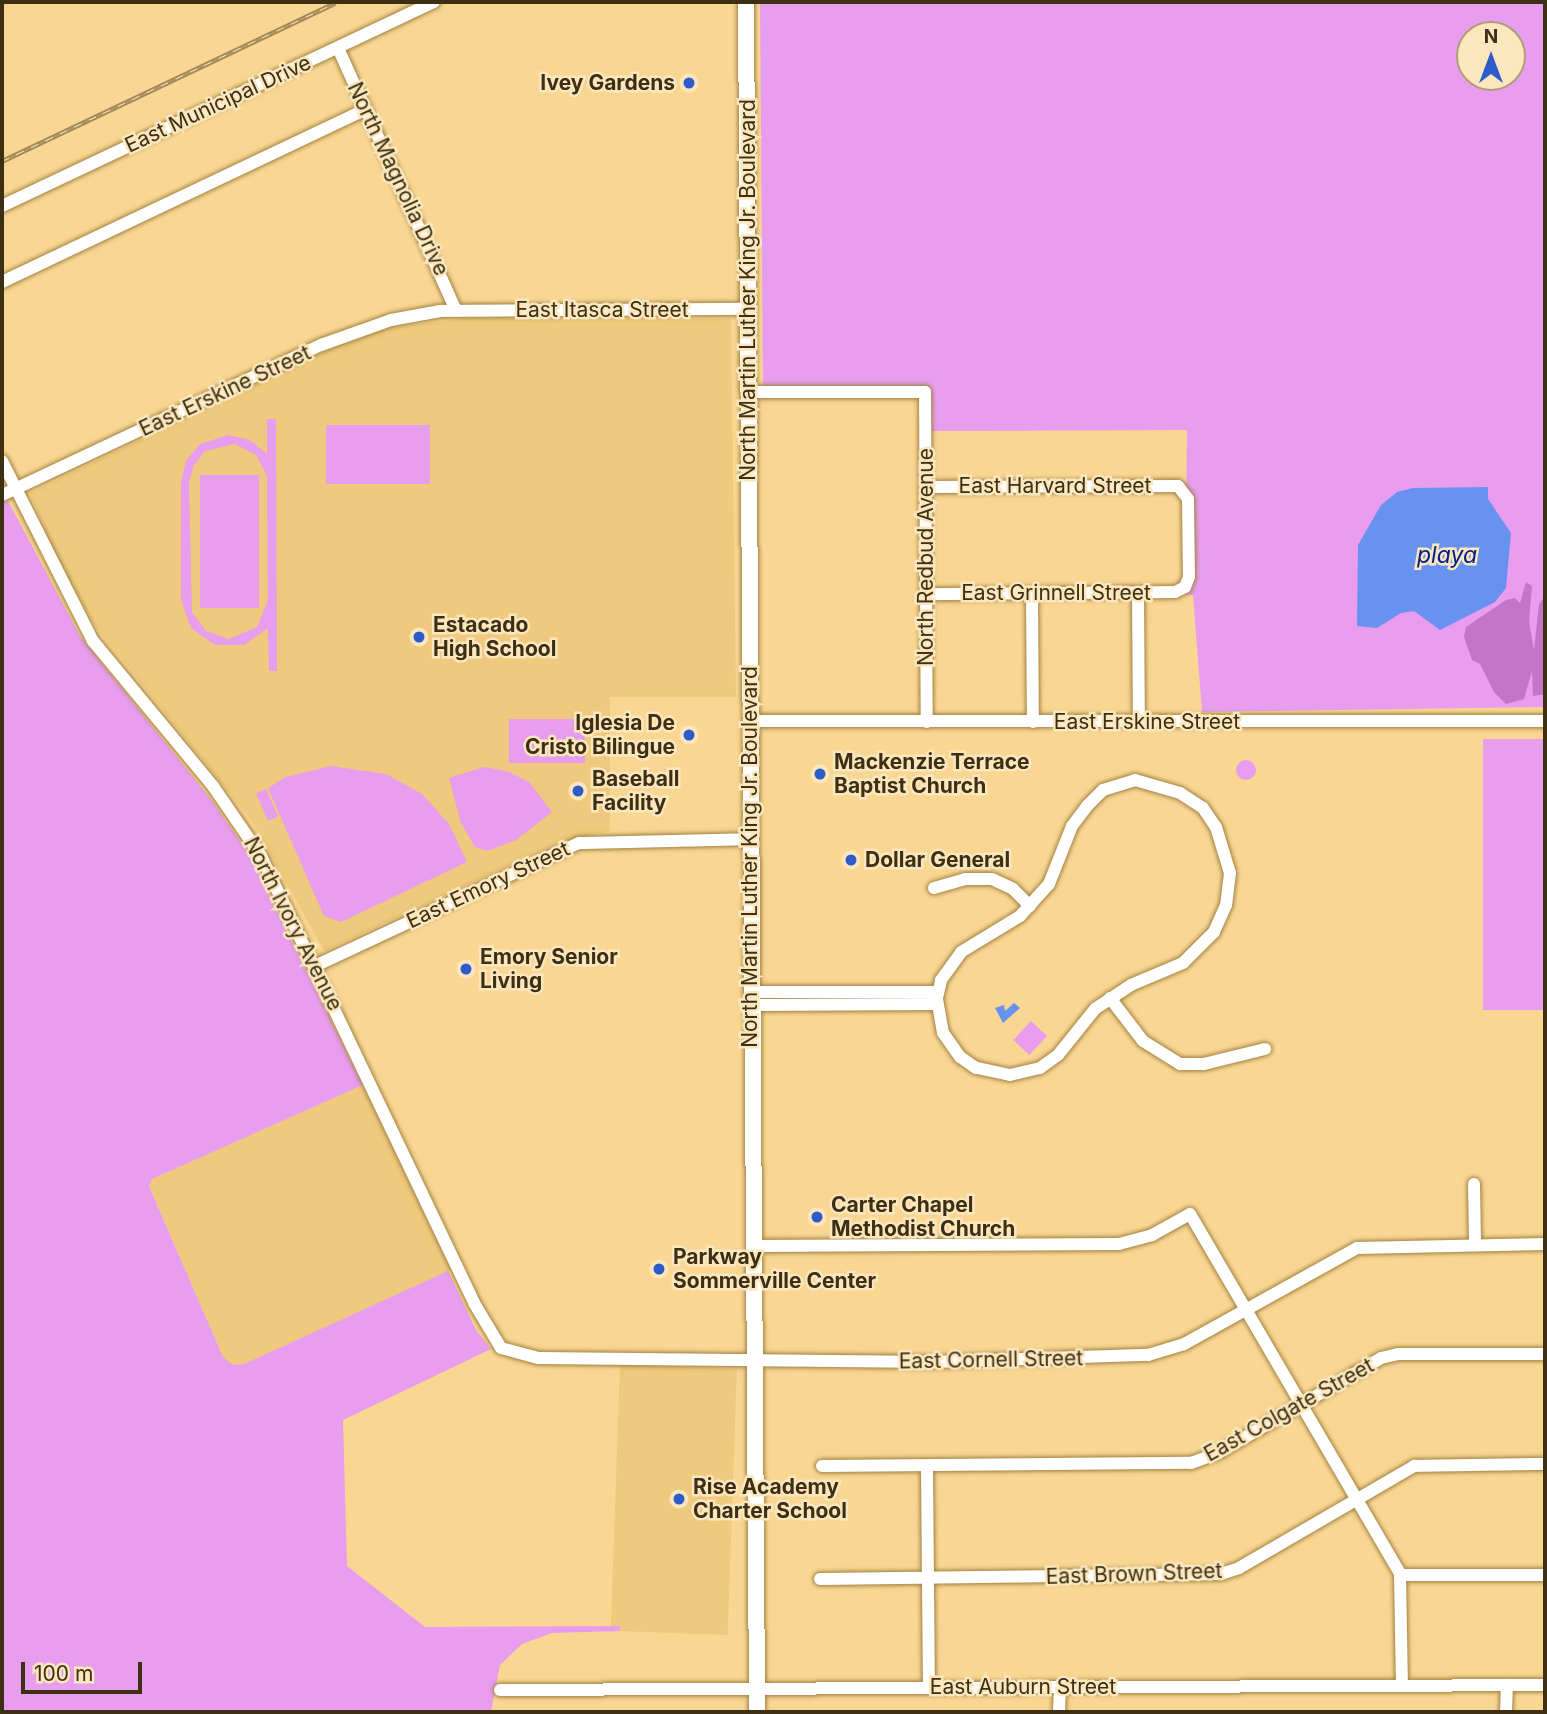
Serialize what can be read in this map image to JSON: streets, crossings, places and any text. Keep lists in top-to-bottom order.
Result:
{
  "streets": {
    "main road": ["North Martin Luther King Jr. Boulevard"],
    "street": [
      "East Municipal Drive",
      "North Magnolia Drive",
      "East Itasca Street",
      "East Erskine Street",
      "East Harvard Street",
      "North Redbud Avenue",
      "East Grinnell Street",
      "East Emory Street",
      "North Ivory Avenue",
      "East Cornell Street",
      "East Colgate Street",
      "East Brown Street",
      "East Auburn Street"
    ]
  },
  "crossings": [
    ["East Municipal Drive", "North Magnolia Drive"],
    ["North Magnolia Drive", "East Itasca Street"],
    ["North Magnolia Drive", "East Erskine Street"],
    ["North Martin Luther King Jr. Boulevard", "East Itasca Street"],
    ["North Martin Luther King Jr. Boulevard", "East Erskine Street"],
    ["North Martin Luther King Jr. Boulevard", "North Redbud Avenue"],
    ["North Martin Luther King Jr. Boulevard", "East Emory Street"],
    ["North Martin Luther King Jr. Boulevard", "East Cornell Street"],
    ["North Martin Luther King Jr. Boulevard", "East Auburn Street"],
    ["East Itasca Street", "East Erskine Street"],
    ["East Erskine Street", "North Redbud Avenue"],
    ["East Erskine Street", "North Ivory Avenue"],
    ["East Harvard Street", "North Redbud Avenue"],
    ["East Harvard Street", "East Grinnell Street"],
    ["North Redbud Avenue", "East Grinnell Street"],
    ["East Emory Street", "North Ivory Avenue"],
    ["North Ivory Avenue", "East Cornell Street"]
  ],
  "water": ["playa"],
  "places": [
    "Ivey Gardens",
    "Estacado High School",
    "Iglesia De Cristo Bilingue",
    "Mackenzie Terrace Baptist Church",
    "Baseball Facility",
    "Dollar General",
    "Emory Senior Living",
    "Carter Chapel Methodist Church",
    "Parkway Sommerville Center",
    "Rise Academy Charter School"
  ],
  "scale_bar": "100 m",
  "north": "top"
}
